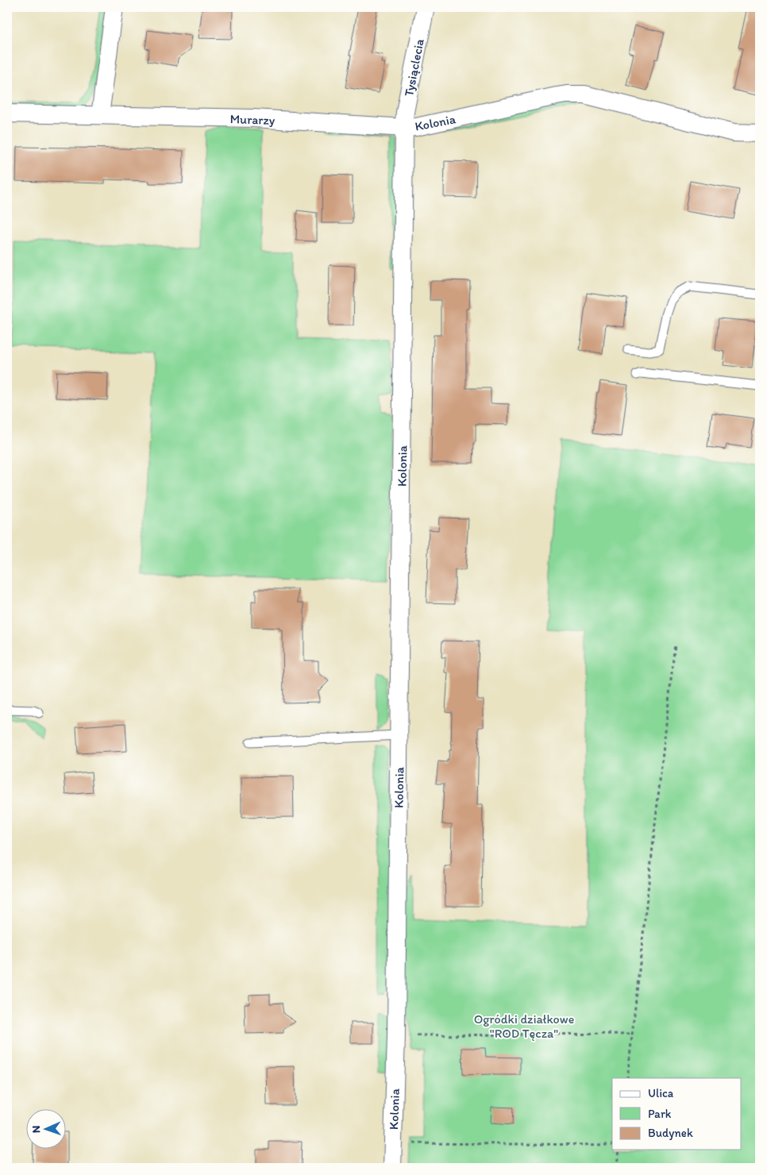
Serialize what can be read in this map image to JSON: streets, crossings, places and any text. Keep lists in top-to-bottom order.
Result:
{
  "streets": {
    "street": ["Tysiąclecia", "Murarzy", "Kolonia"]
  },
  "crossings": [
    ["Tysiąclecia", "Murarzy"],
    ["Tysiąclecia", "Kolonia"],
    ["Murarzy", "Kolonia"]
  ],
  "parks": ["Ogródki działkowe \"ROD Tęcza\""],
  "legend": ["Ulica", "Park", "Budynek"],
  "north": "left"
}
